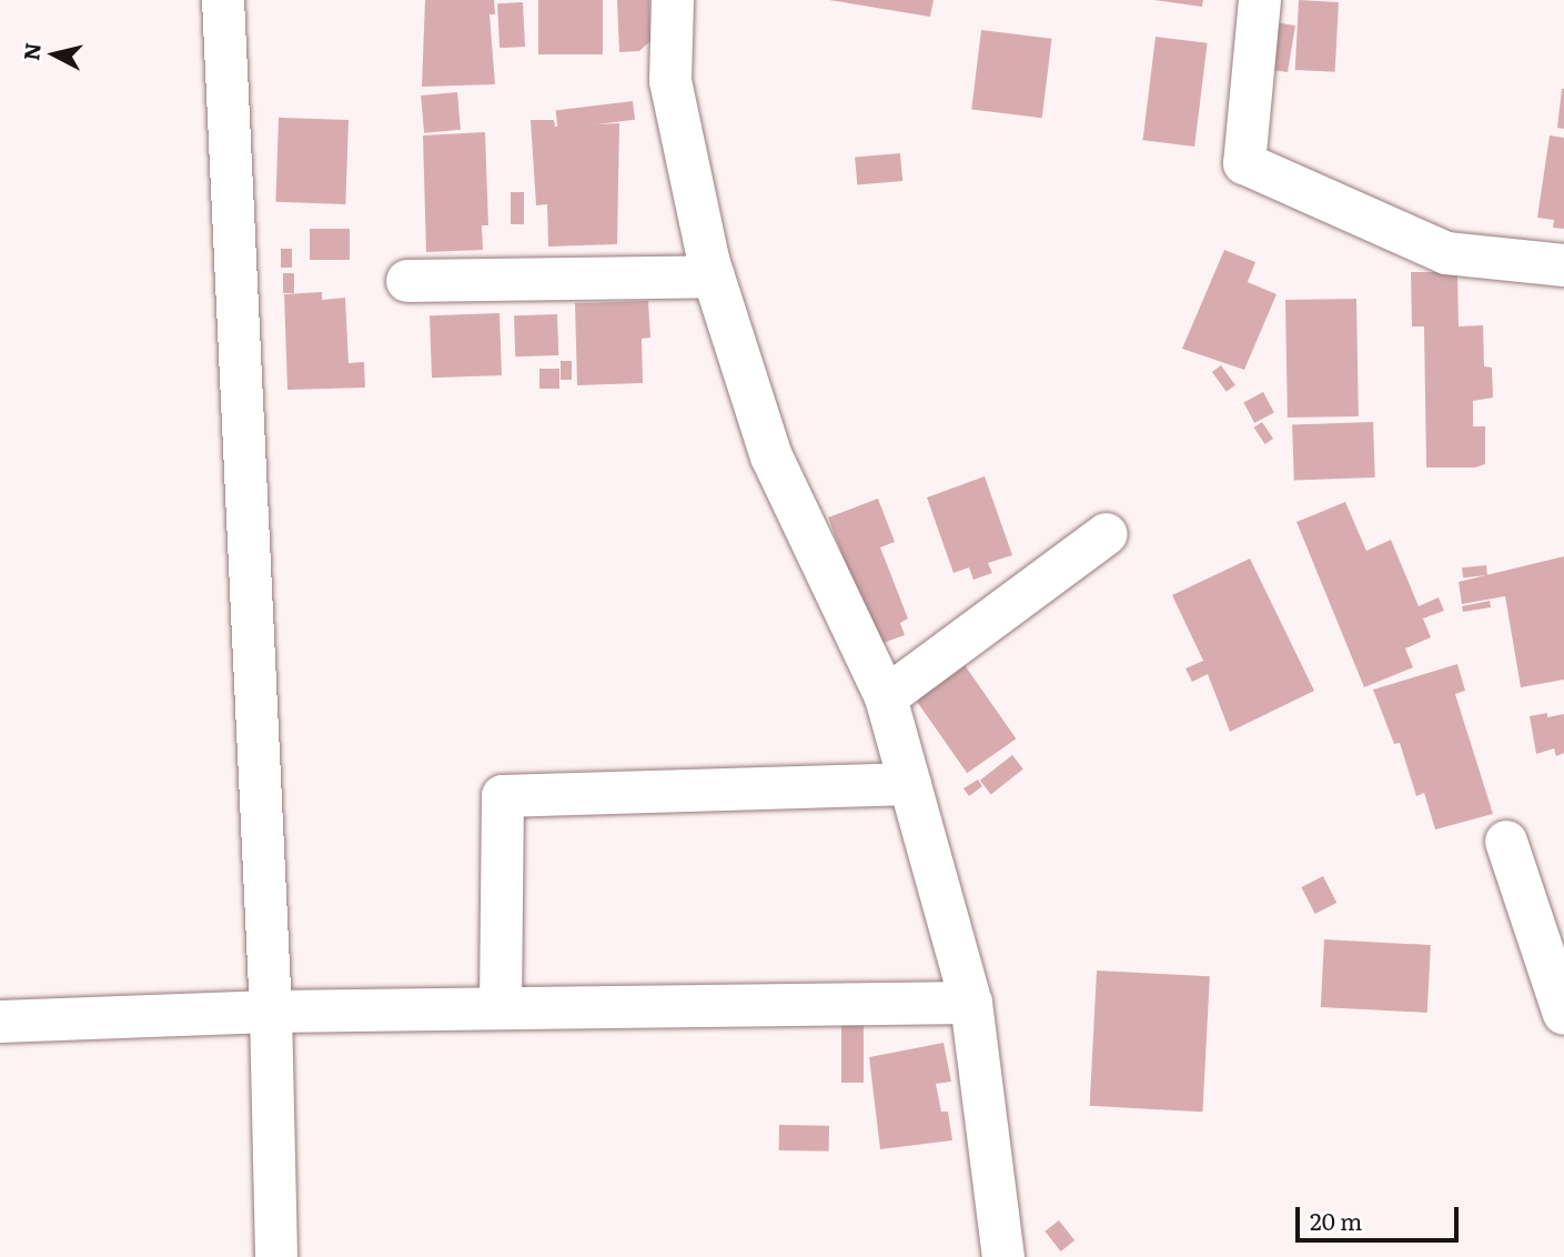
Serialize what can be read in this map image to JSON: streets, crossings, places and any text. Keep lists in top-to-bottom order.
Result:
{
  "scale_bar": "20 m",
  "north": "left"
}
